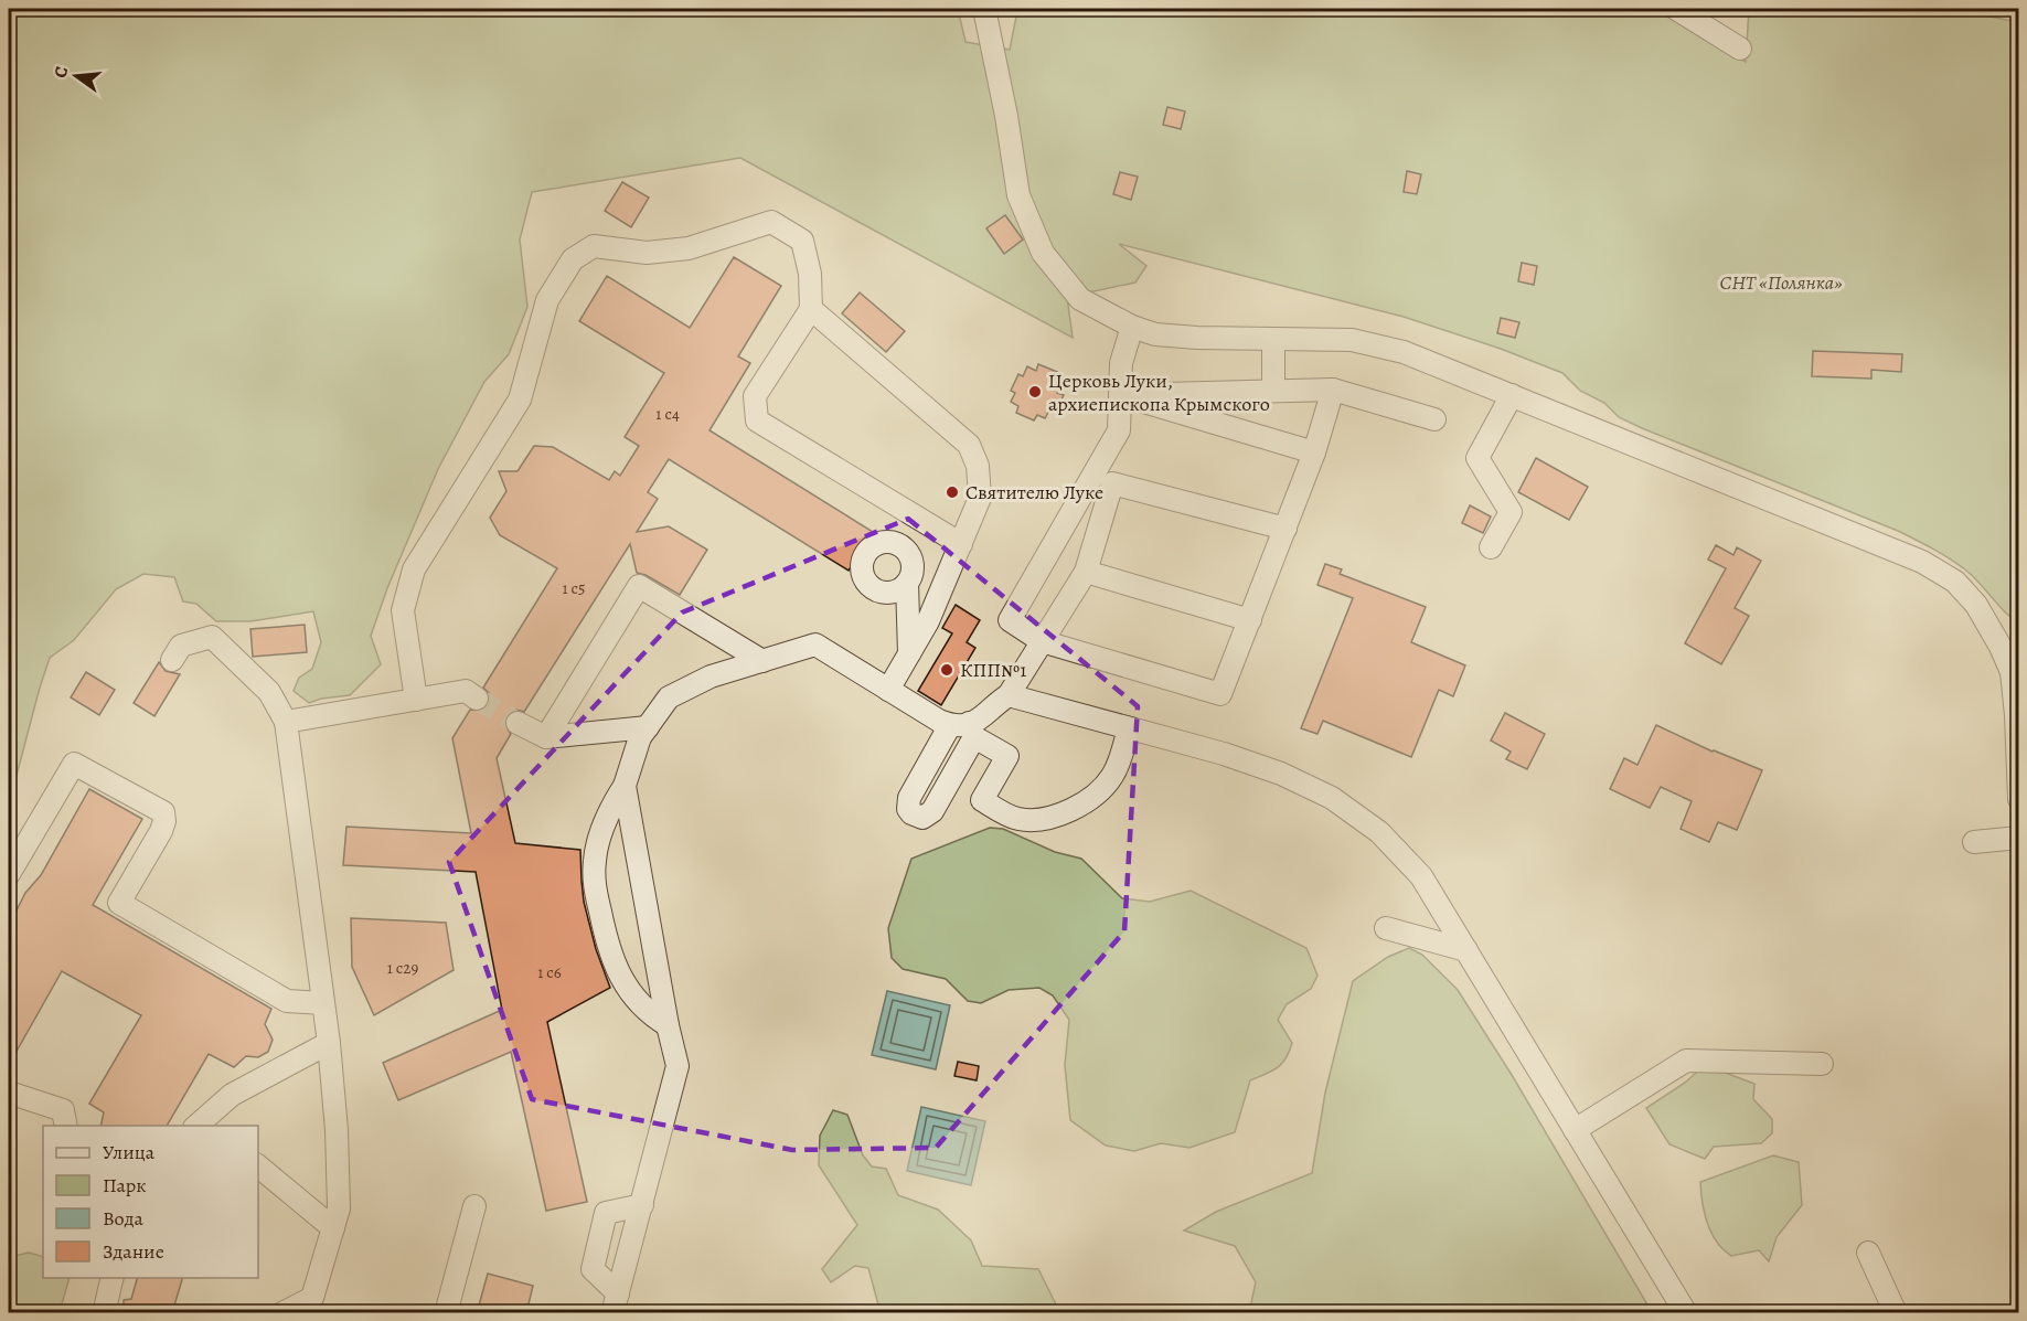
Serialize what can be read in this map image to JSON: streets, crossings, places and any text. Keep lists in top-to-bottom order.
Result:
{
  "parks": ["СНТ «Полянка»"],
  "places": ["Церковь Луки, архиепископа Крымского", "Святителю Луке", "КПП№1"],
  "house_numbers": [
    "1 с4",
    "1 с5",
    "1 с29",
    "1 с6"
  ],
  "legend": [
    "Улица",
    "Парк",
    "Вода",
    "Здание"
  ],
  "north": "left"
}
